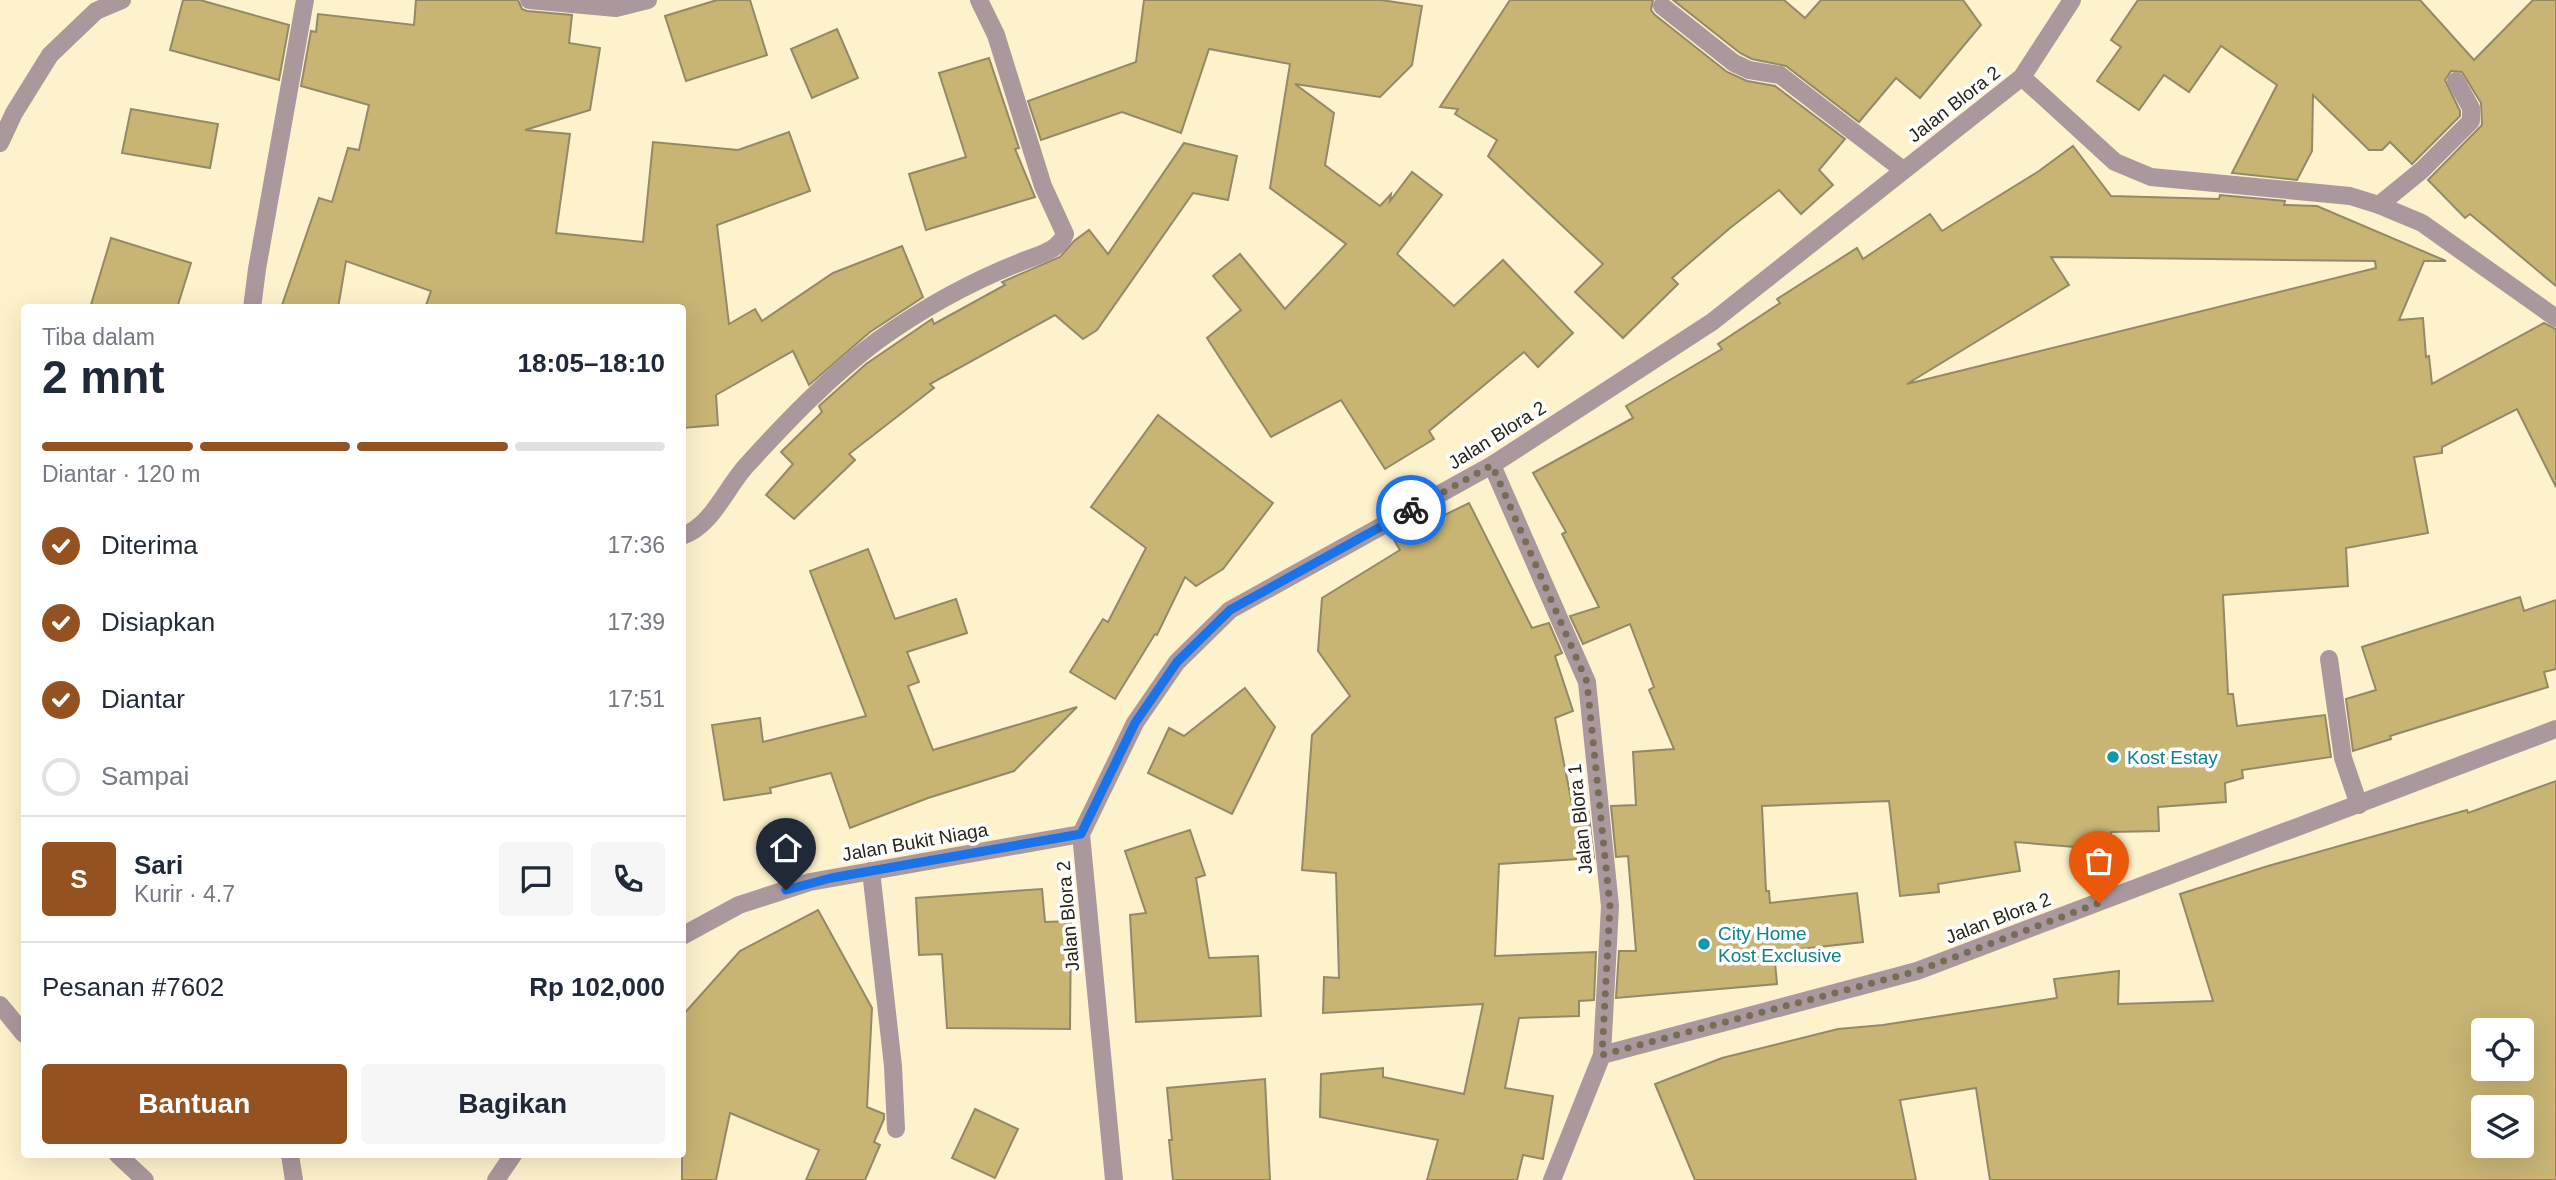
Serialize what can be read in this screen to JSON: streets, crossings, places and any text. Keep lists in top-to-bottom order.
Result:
{
  "streets": {
    "street": ["Jalan Blora 2", "Jalan Blora 1", "Jalan Bukit Niaga"]
  },
  "crossings": [
    ["Jalan Blora 2", "Jalan Blora 1"],
    ["Jalan Blora 2", "Jalan Bukit Niaga"]
  ],
  "places": ["Kost Estay", "City Home Kost Exclusive"],
  "page": {
    "heading": ["2 mnt", "Tiba dalam", "18:05–18:10"],
    "panel": [
      "Sari",
      "Kurir · 4.7",
      "Pesanan #7602",
      "Rp 102,000"
    ],
    "bar": "Diantar · 120 m",
    "list": [
      ["Diterima", "17:36"],
      ["Disiapkan", "17:39"],
      ["Diantar", "17:51"],
      "Sampai"
    ],
    "round": "S",
    "buttons": ["Bantuan", "Bagikan"]
  }
}
